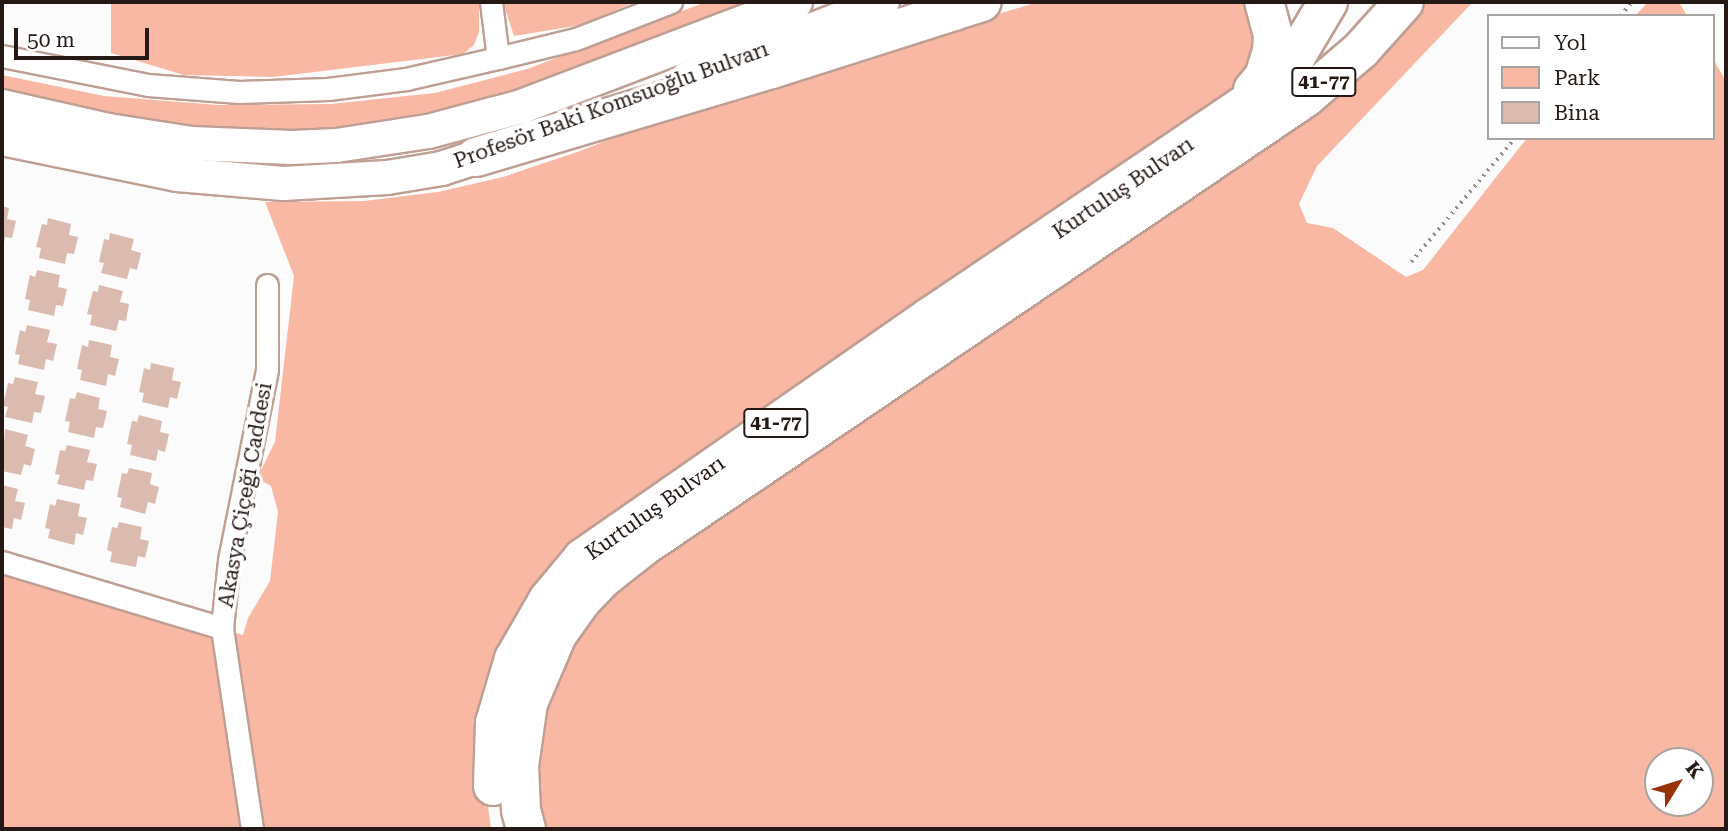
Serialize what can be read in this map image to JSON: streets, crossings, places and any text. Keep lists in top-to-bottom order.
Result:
{
  "streets": {
    "highway": ["41-77", "Kurtuluş Bulvarı"],
    "main road": ["Profesör Baki Komsuoğlu Bulvarı"],
    "street": ["Akasya Çiçeği Caddesi"]
  },
  "crossings": [
    ["41-77", "Kurtuluş Bulvarı"]
  ],
  "legend": ["Yol", "Park", "Bina"],
  "scale_bar": "50 m",
  "north": "top right"
}
